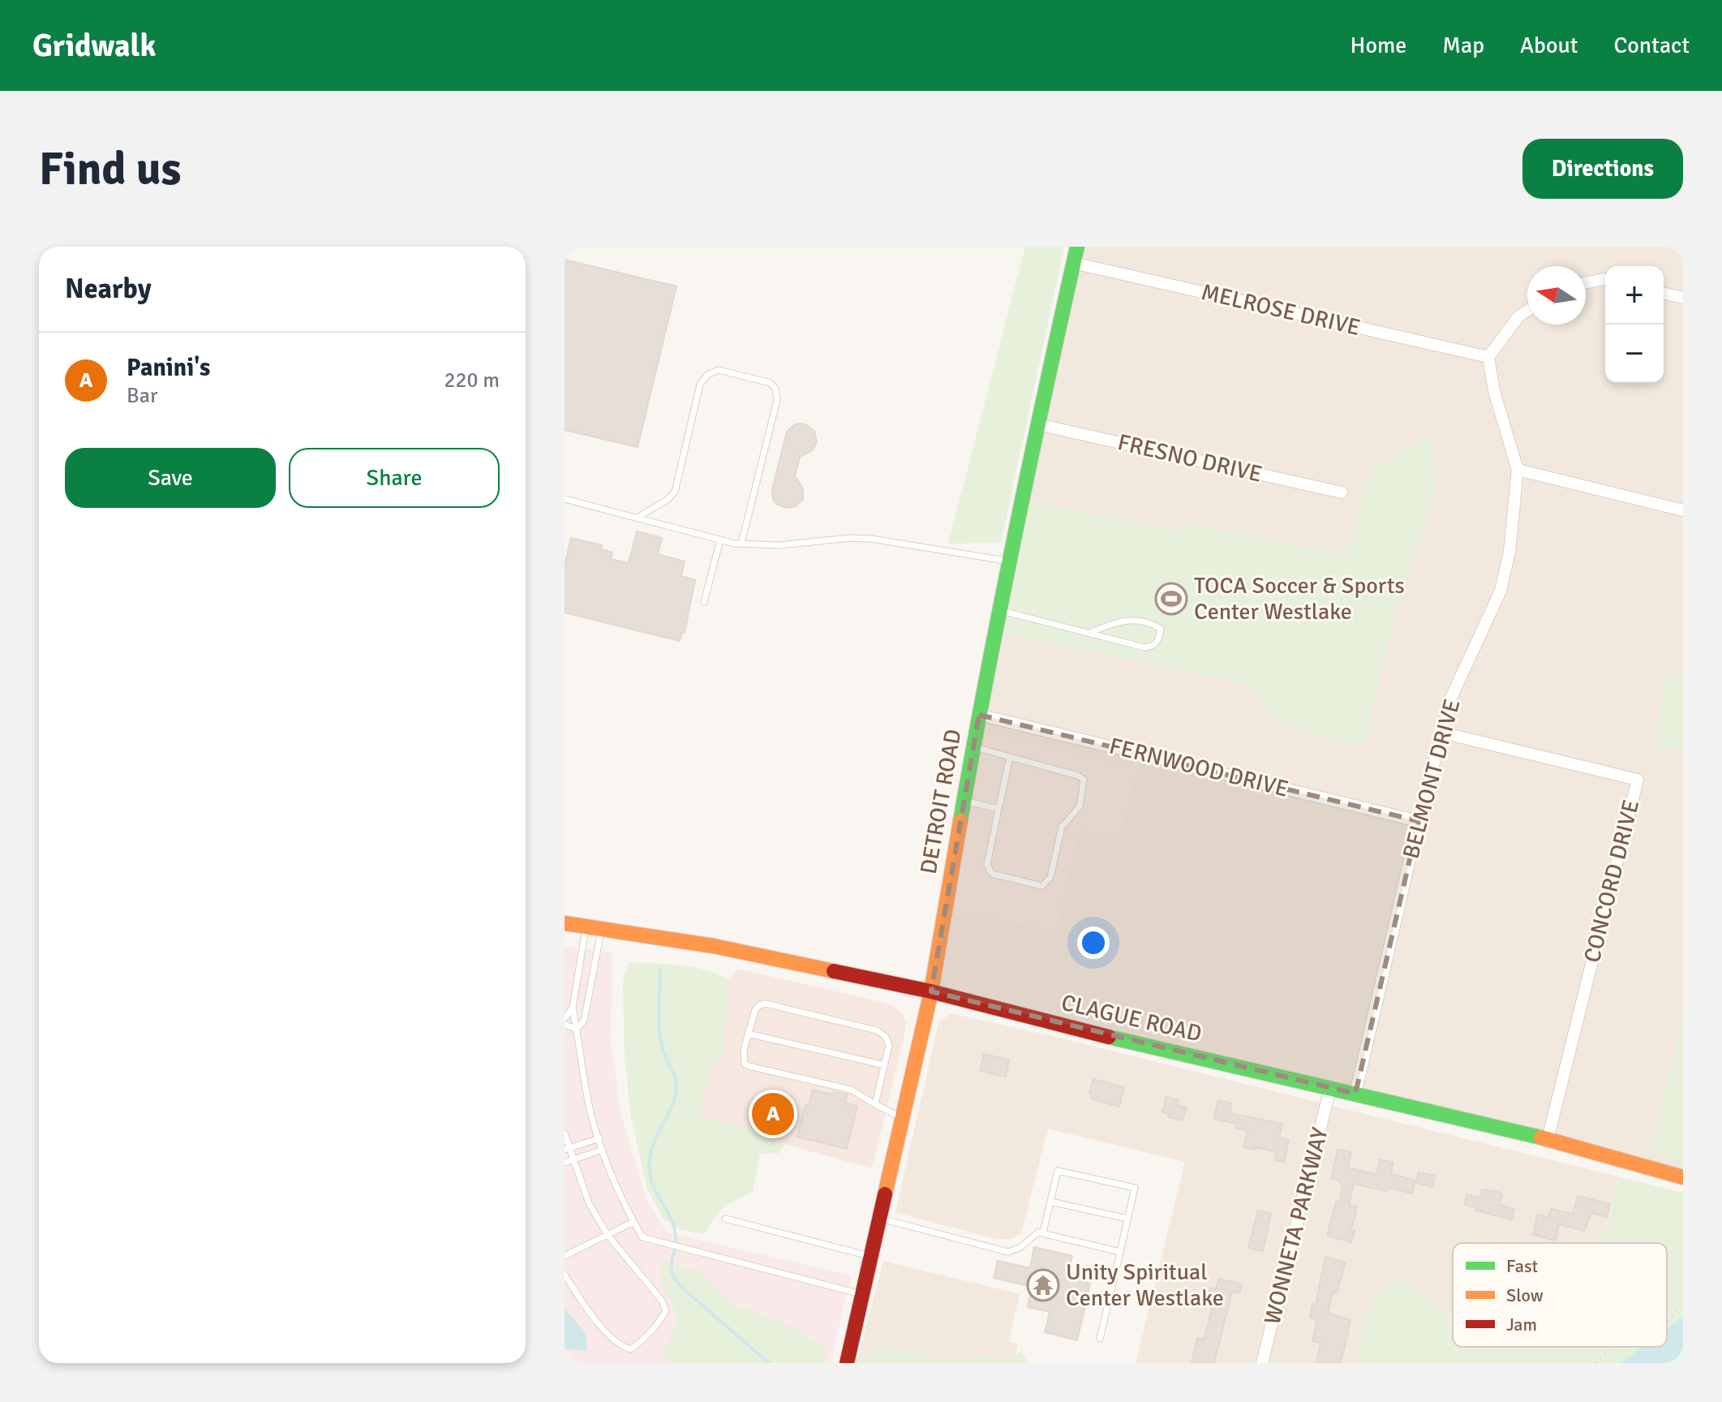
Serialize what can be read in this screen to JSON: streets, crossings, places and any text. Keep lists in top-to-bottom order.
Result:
{
  "streets": {
    "main road": ["DETROIT ROAD", "CLAGUE ROAD"],
    "street": [
      "MELROSE DRIVE",
      "FRESNO DRIVE",
      "FERNWOOD DRIVE",
      "BELMONT DRIVE",
      "CONCORD DRIVE",
      "WONNETA PARKWAY"
    ]
  },
  "crossings": [
    ["MELROSE DRIVE", "DETROIT ROAD"],
    ["FRESNO DRIVE", "DETROIT ROAD"],
    ["FERNWOOD DRIVE", "BELMONT DRIVE"],
    ["FERNWOOD DRIVE", "DETROIT ROAD"],
    ["BELMONT DRIVE", "CONCORD DRIVE"],
    ["BELMONT DRIVE", "CLAGUE ROAD"],
    ["DETROIT ROAD", "CLAGUE ROAD"],
    ["CONCORD DRIVE", "CLAGUE ROAD"],
    ["CLAGUE ROAD", "WONNETA PARKWAY"]
  ],
  "places": {
    "sports": ["TOCA Soccer & Sports Center Westlake"],
    "temple": ["Unity Spiritual Center Westlake"]
  },
  "legend": ["Fast", "Slow", "Jam"],
  "north": "left",
  "page": {
    "header": "Gridwalk",
    "nav": [
      "Home",
      "Map",
      "About",
      "Contact"
    ],
    "buttons": [
      "Directions",
      ["Save", "Share"]
    ],
    "title": "Find us",
    "heading": "Nearby",
    "map_buttons": ["+", "−"],
    "list": [
      {
        "mark": "A",
        "name": "Panini's",
        "note": "Bar",
        "value": "220 m"
      }
    ],
    "pins": "A"
  }
}
